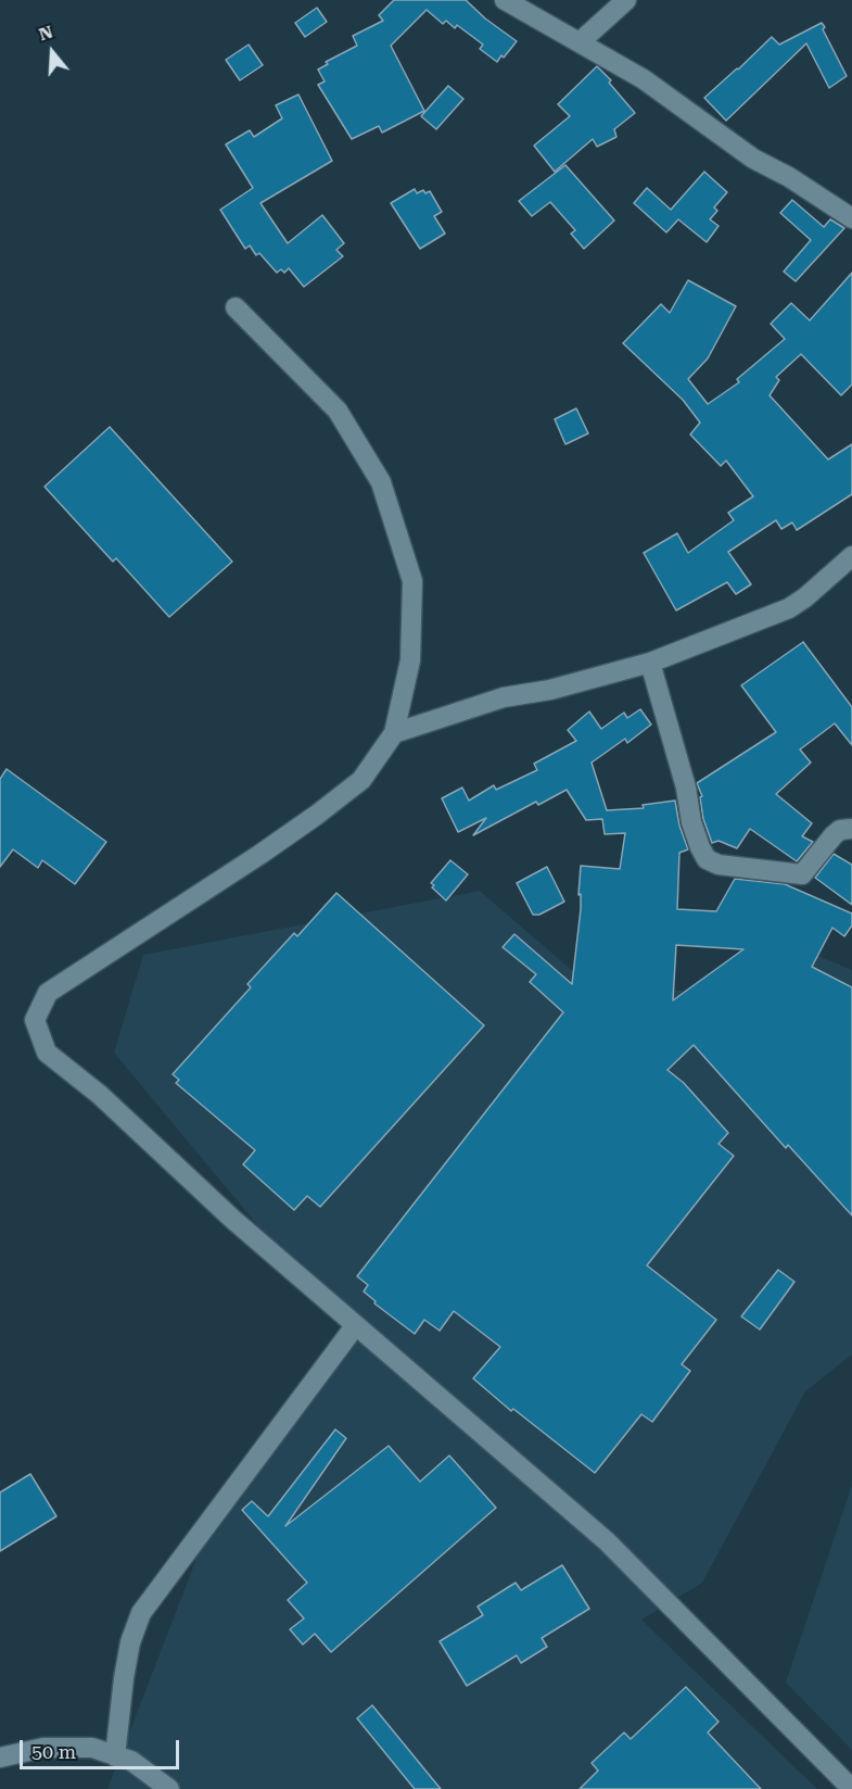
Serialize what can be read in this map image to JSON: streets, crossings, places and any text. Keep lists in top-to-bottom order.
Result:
{
  "scale_bar": "50 m",
  "north": "top"
}
